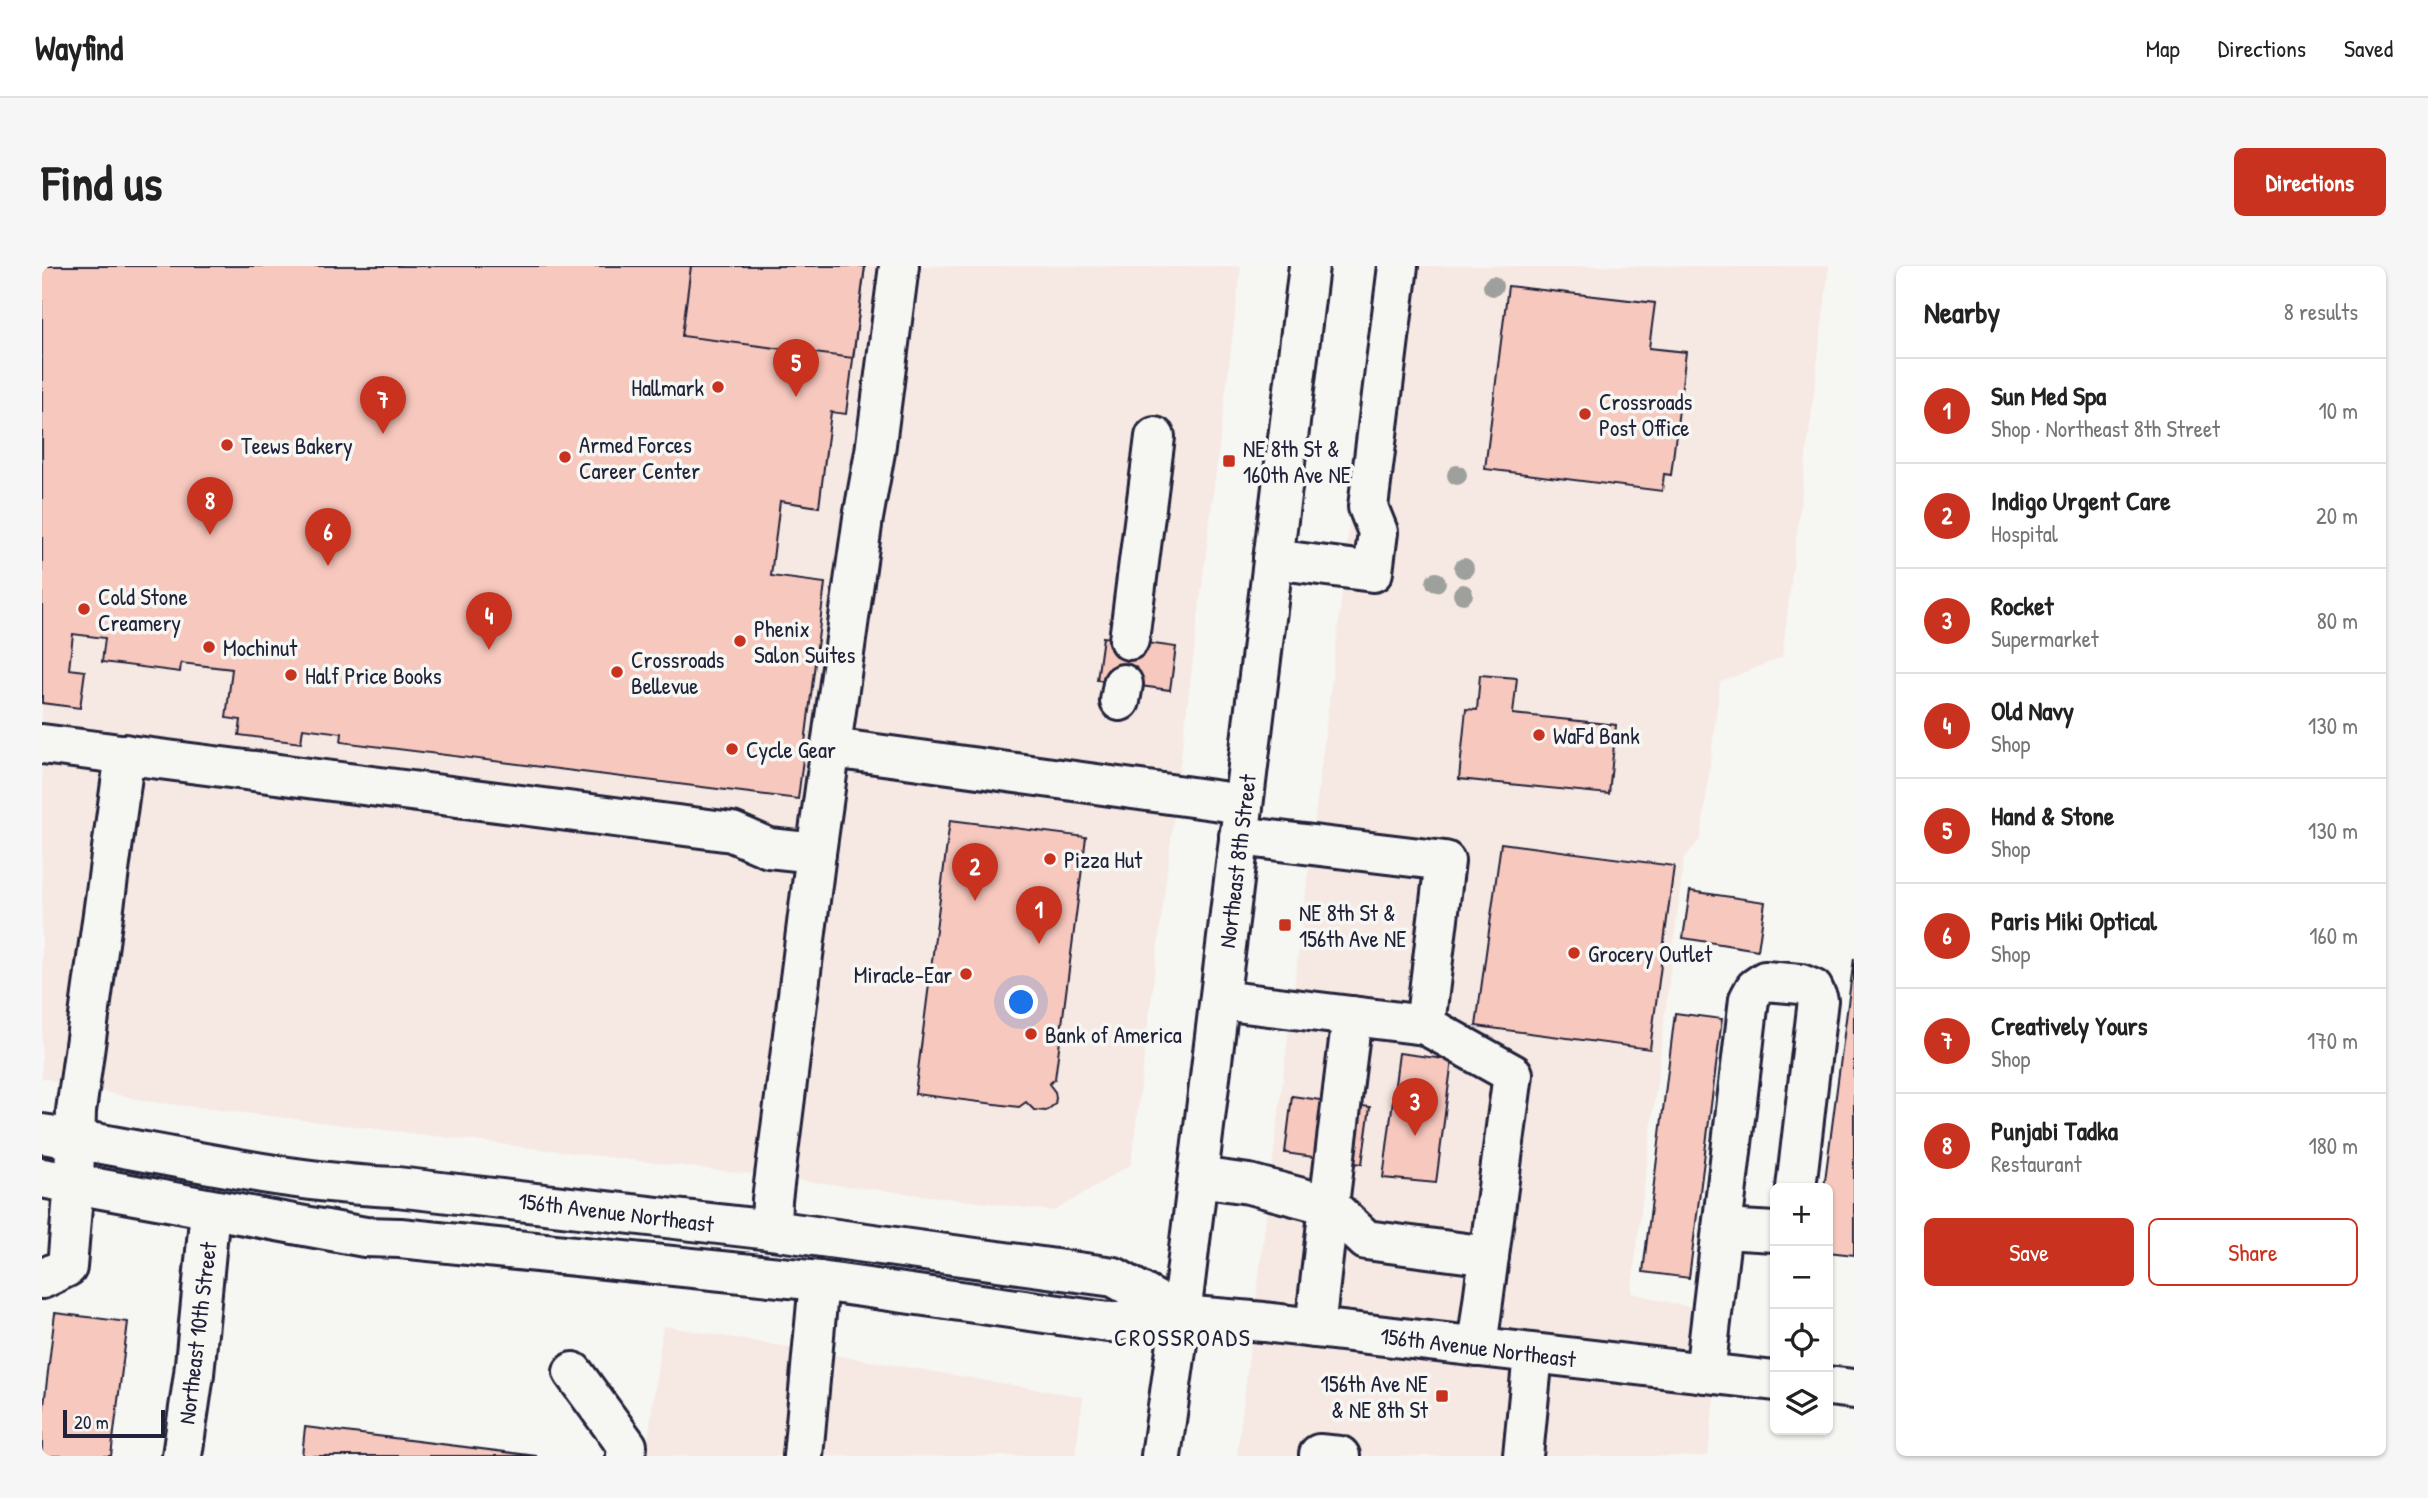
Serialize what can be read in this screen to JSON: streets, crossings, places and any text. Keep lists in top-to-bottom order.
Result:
{
  "streets": {
    "main road": ["Northeast 8th Street", "156th Avenue Northeast", "Northeast 10th Street"]
  },
  "crossings": [
    ["Northeast 8th Street", "156th Avenue Northeast"],
    ["156th Avenue Northeast", "Northeast 10th Street"]
  ],
  "districts": ["CROSSROADS"],
  "places": {
    "other": [
      "Hallmark",
      "Crossroads Post Office",
      "Teews Bakery",
      "Armed Forces Career Center",
      "Cold Stone Creamery",
      "Phenix Salon Suites",
      "Mochinut",
      "Crossroads Bellevue",
      "Half Price Books",
      "WaFd Bank",
      "Cycle Gear",
      "Pizza Hut",
      "Grocery Outlet",
      "Miracle-Ear",
      "Bank of America"
    ],
    "transit": ["NE 8th St & 160th Ave NE", "NE 8th St & 156th Ave NE", "156th Ave NE & NE 8th St"]
  },
  "scale_bar": "20 m",
  "page": {
    "header": "Wayfind",
    "nav": ["Map", "Directions", "Saved"],
    "buttons": [
      "Directions",
      ["Save", "Share"]
    ],
    "title": "Find us",
    "heading": ["Nearby", "8 results"],
    "pins": [
      "5",
      "7",
      "8",
      "6",
      "4",
      "2",
      "1",
      "3"
    ],
    "list": [
      {
        "mark": "1",
        "name": "Sun Med Spa",
        "note": "Shop · Northeast 8th Street",
        "value": "10 m"
      },
      {
        "mark": "2",
        "name": "Indigo Urgent Care",
        "note": "Hospital",
        "value": "20 m"
      },
      {
        "mark": "3",
        "name": "Rocket",
        "note": "Supermarket",
        "value": "80 m"
      },
      {
        "mark": "4",
        "name": "Old Navy",
        "note": "Shop",
        "value": "130 m"
      },
      {
        "mark": "5",
        "name": "Hand & Stone",
        "note": "Shop",
        "value": "130 m"
      },
      {
        "mark": "6",
        "name": "Paris Miki Optical",
        "note": "Shop",
        "value": "160 m"
      },
      {
        "mark": "7",
        "name": "Creatively Yours",
        "note": "Shop",
        "value": "170 m"
      },
      {
        "mark": "8",
        "name": "Punjabi Tadka",
        "note": "Restaurant",
        "value": "180 m"
      }
    ],
    "map_buttons": ["+", "−"],
    "scale": "20 m"
  }
}
